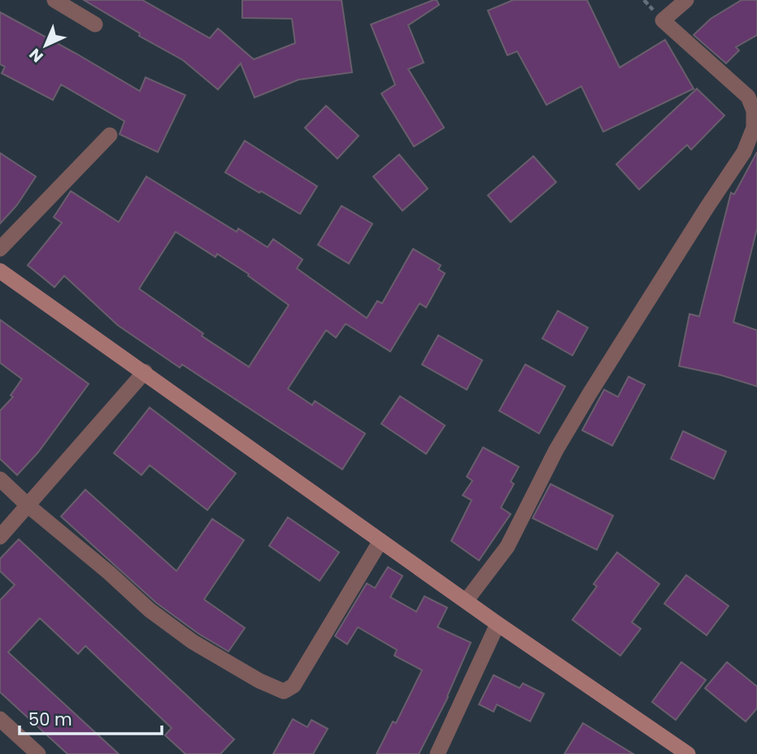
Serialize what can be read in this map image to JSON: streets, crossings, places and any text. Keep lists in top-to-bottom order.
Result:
{
  "scale_bar": "50 m",
  "north": "bottom left"
}
